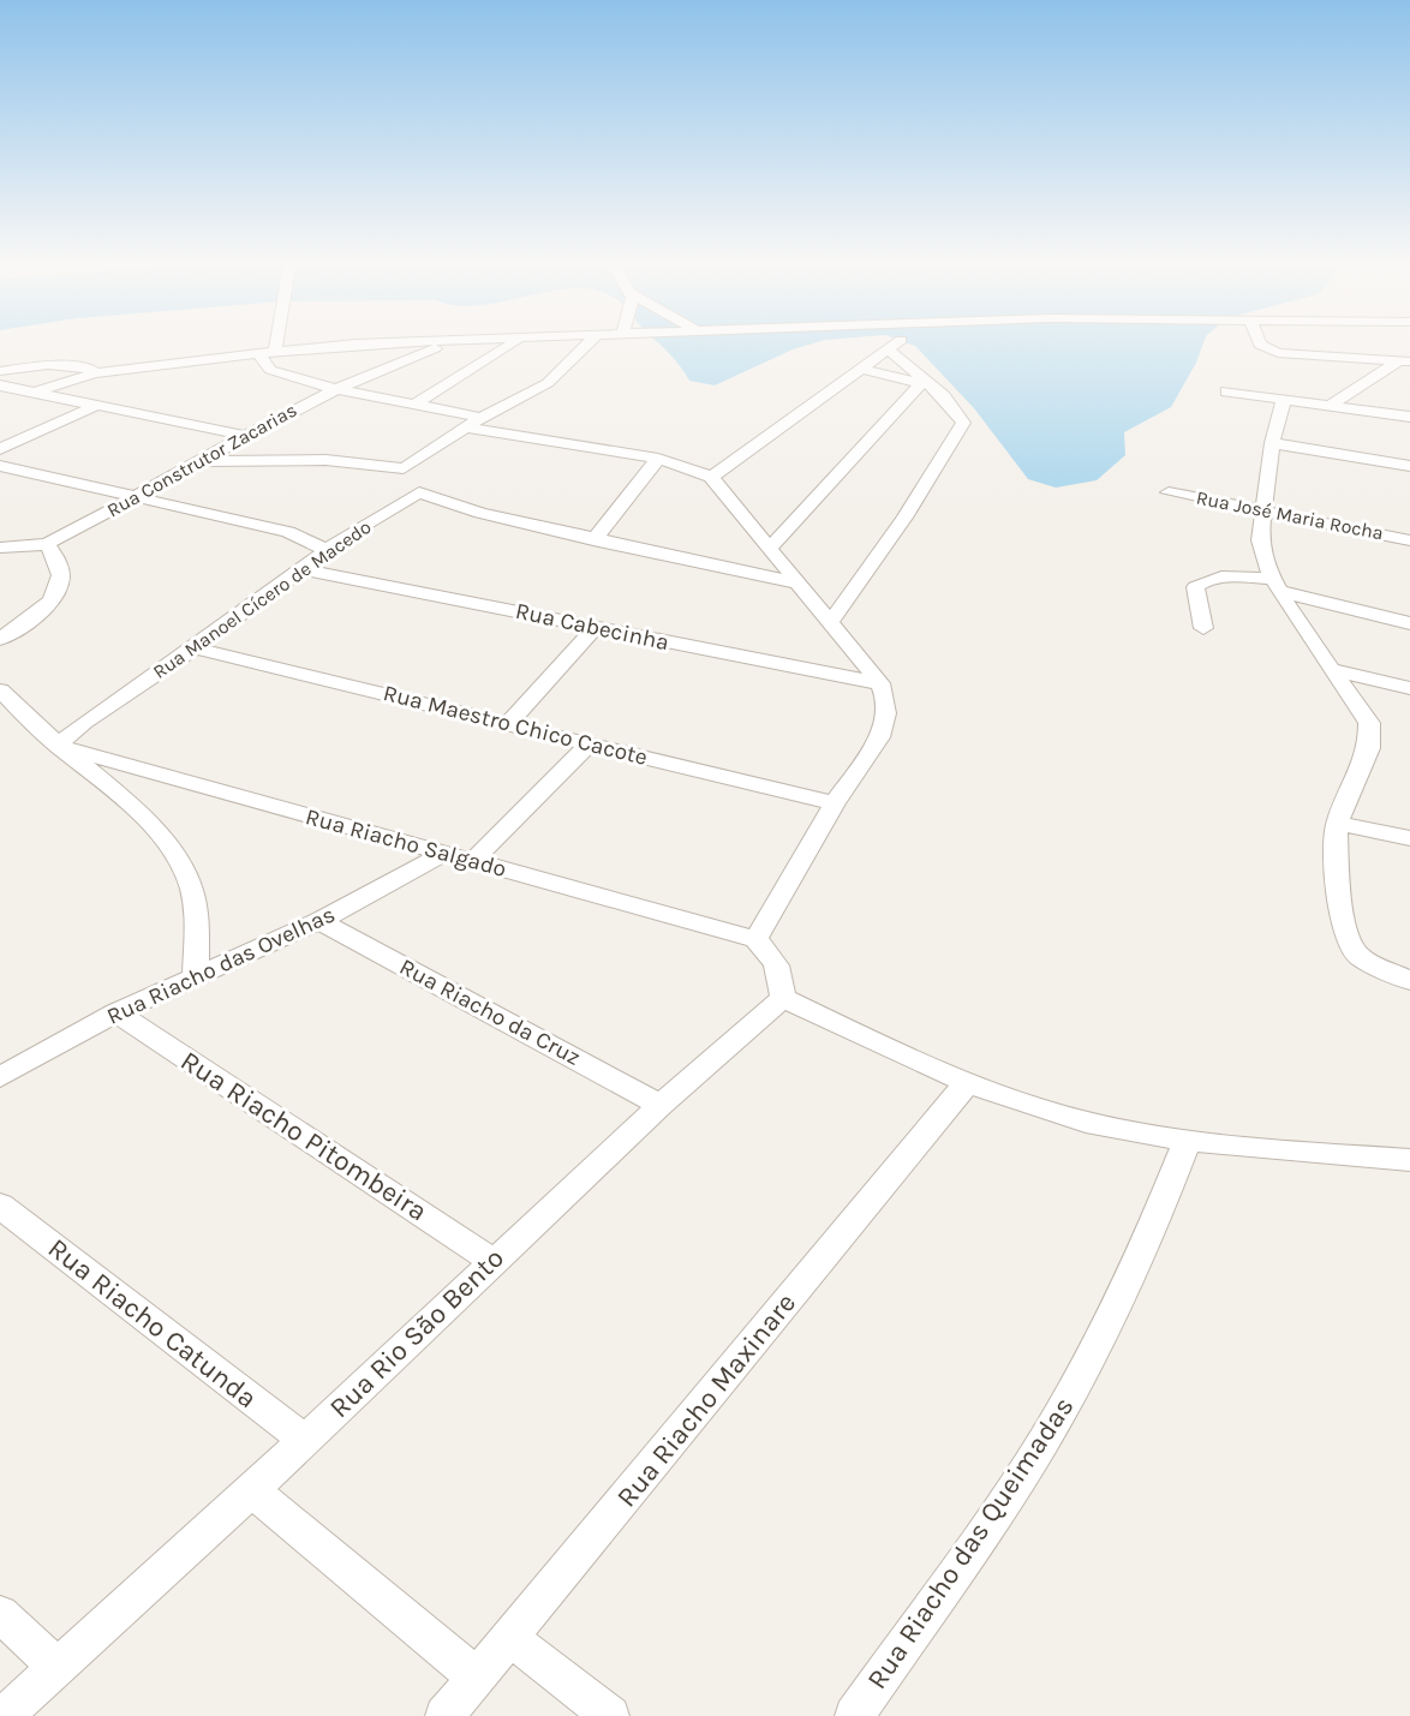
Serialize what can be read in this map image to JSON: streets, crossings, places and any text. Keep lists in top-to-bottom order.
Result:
{
  "streets": {
    "street": [
      "Rua Construtor Zacarias",
      "Rua José Maria Rocha",
      "Rua Manoel Cícero de Macedo",
      "Rua Cabecinha",
      "Rua Maestro Chico Cacote",
      "Rua Riacho Salgado",
      "Rua Riacho das Ovelhas",
      "Rua Riacho da Cruz",
      "Rua Riacho Pitombeira",
      "Rua Riacho Catunda",
      "Rua Rio São Bento",
      "Rua Riacho Maxinare",
      "Rua Riacho das Queimadas"
    ]
  },
  "crossings": [
    ["Rua Manoel Cícero de Macedo", "Rua Cabecinha"],
    ["Rua Manoel Cícero de Macedo", "Rua Maestro Chico Cacote"],
    ["Rua Manoel Cícero de Macedo", "Rua Riacho Salgado"],
    ["Rua Riacho Salgado", "Rua Riacho das Ovelhas"],
    ["Rua Riacho das Ovelhas", "Rua Riacho da Cruz"],
    ["Rua Riacho das Ovelhas", "Rua Riacho Pitombeira"],
    ["Rua Riacho da Cruz", "Rua Rio São Bento"],
    ["Rua Riacho Pitombeira", "Rua Rio São Bento"],
    ["Rua Riacho Catunda", "Rua Rio São Bento"]
  ]
}
